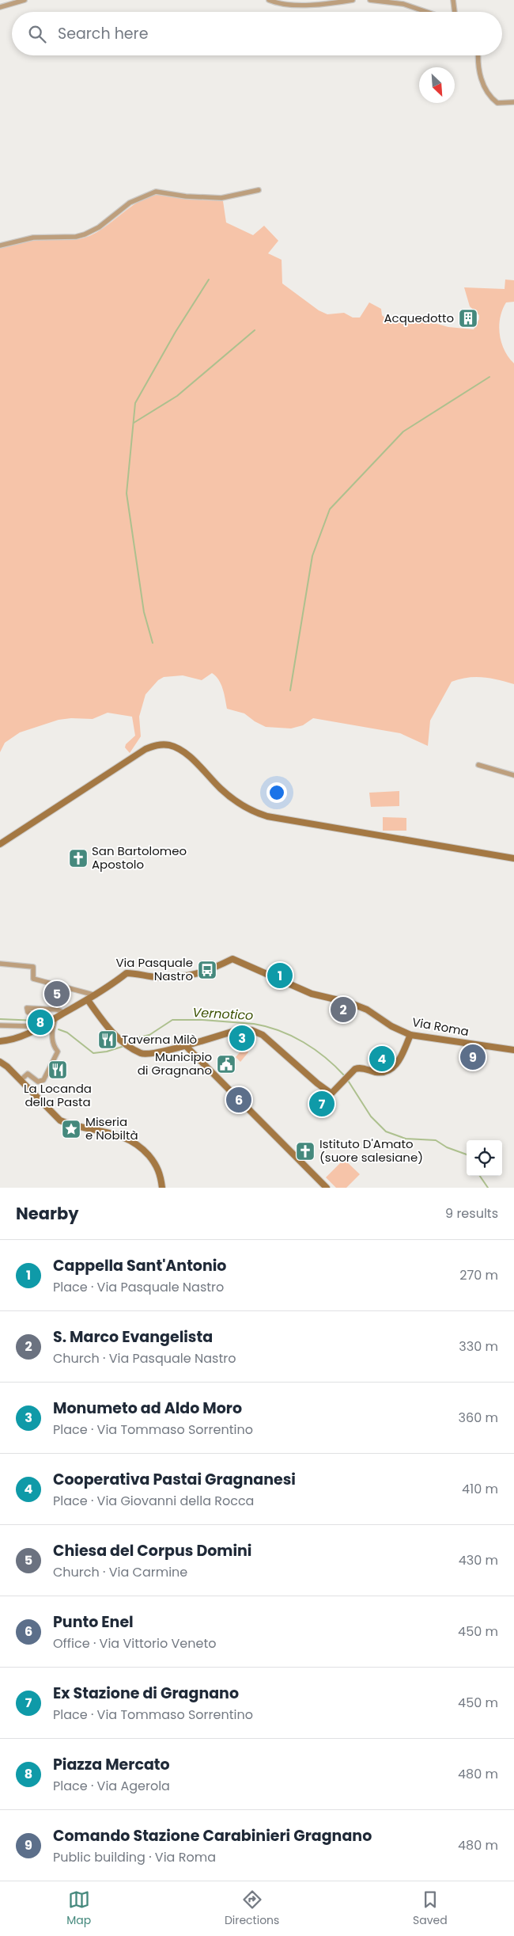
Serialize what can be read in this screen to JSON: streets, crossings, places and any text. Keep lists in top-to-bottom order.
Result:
{
  "streets": {
    "street": ["Via Roma"]
  },
  "water": ["Vernotico"],
  "places": {
    "building": ["Acquedotto"],
    "church": ["San Bartolomeo Apostolo", "Istituto D'Amato (suore salesiane)"],
    "bus stop": ["Via Pasquale Nastro"],
    "restaurant": ["Taverna Milò", "La Locanda della Pasta"],
    "public building": ["Municipio di Gragnano"],
    "place": ["Miseria e Nobiltà"]
  },
  "north": "bottom right",
  "page": {
    "search": "Search here",
    "pins": [
      "1",
      "5",
      "2",
      "8",
      "3",
      "9",
      "4",
      "6",
      "7"
    ],
    "heading": ["Nearby", "9 results"],
    "list": [
      {
        "mark": "1",
        "name": "Cappella Sant'Antonio",
        "note": "Place · Via Pasquale Nastro",
        "value": "270 m"
      },
      {
        "mark": "2",
        "name": "S. Marco Evangelista",
        "note": "Church · Via Pasquale Nastro",
        "value": "330 m"
      },
      {
        "mark": "3",
        "name": "Monumeto ad Aldo Moro",
        "note": "Place · Via Tommaso Sorrentino",
        "value": "360 m"
      },
      {
        "mark": "4",
        "name": "Cooperativa Pastai Gragnanesi",
        "note": "Place · Via Giovanni della Rocca",
        "value": "410 m"
      },
      {
        "mark": "5",
        "name": "Chiesa del Corpus Domini",
        "note": "Church · Via Carmine",
        "value": "430 m"
      },
      {
        "mark": "6",
        "name": "Punto Enel",
        "note": "Office · Via Vittorio Veneto",
        "value": "450 m"
      },
      {
        "mark": "7",
        "name": "Ex Stazione di Gragnano",
        "note": "Place · Via Tommaso Sorrentino",
        "value": "450 m"
      },
      {
        "mark": "8",
        "name": "Piazza Mercato",
        "note": "Place · Via Agerola",
        "value": "480 m"
      },
      {
        "mark": "9",
        "name": "Comando Stazione Carabinieri Gragnano",
        "note": "Public building · Via Roma",
        "value": "480 m"
      }
    ],
    "nav": ["Map", "Directions", "Saved"]
  }
}
